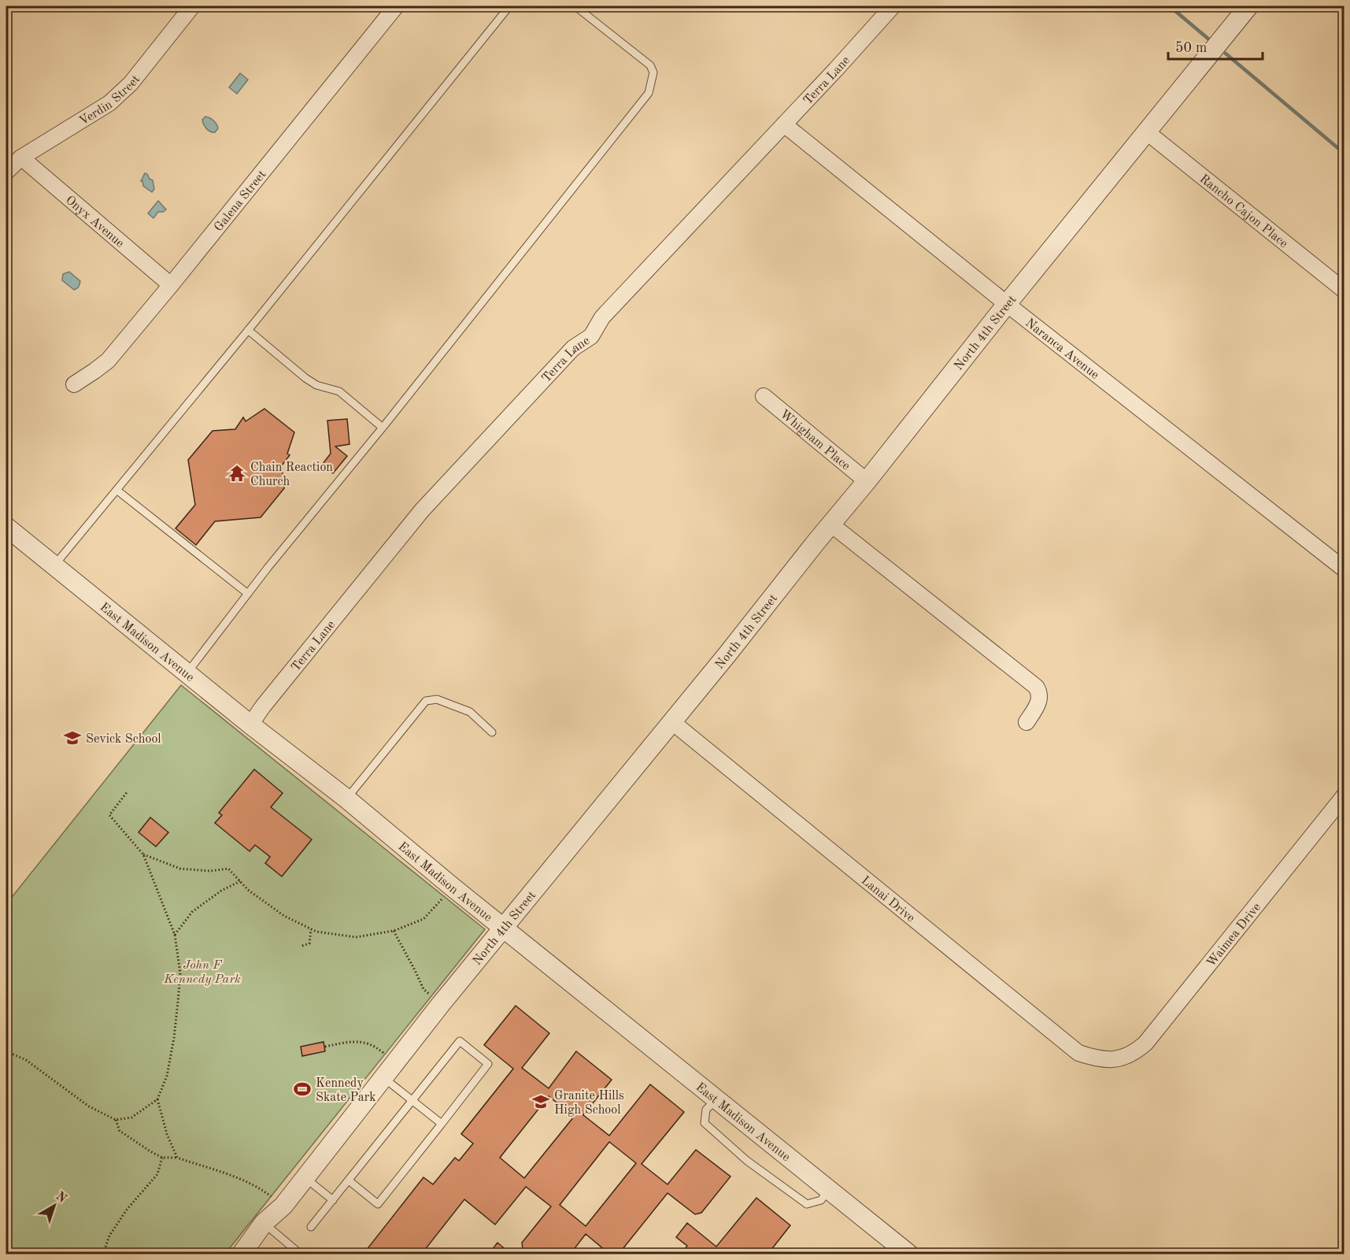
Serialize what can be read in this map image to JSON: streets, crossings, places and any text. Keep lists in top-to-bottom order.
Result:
{
  "streets": {
    "street": [
      "Terra Lane",
      "Verdin Street",
      "Galena Street",
      "Rancho Cajon Place",
      "Onyx Avenue",
      "North 4th Street",
      "Naranca Avenue",
      "Whigham Place",
      "East Madison Avenue",
      "Lanai Drive",
      "Waimea Drive"
    ]
  },
  "crossings": [
    ["Terra Lane", "Naranca Avenue"],
    ["Terra Lane", "East Madison Avenue"],
    ["Verdin Street", "Onyx Avenue"],
    ["Galena Street", "Onyx Avenue"],
    ["Rancho Cajon Place", "North 4th Street"],
    ["North 4th Street", "Naranca Avenue"],
    ["North 4th Street", "Whigham Place"],
    ["North 4th Street", "East Madison Avenue"],
    ["North 4th Street", "Lanai Drive"],
    ["Lanai Drive", "Waimea Drive"]
  ],
  "parks": ["John F Kennedy Park"],
  "places": {
    "temple": ["Chain Reaction Church"],
    "school or university": ["Sevick School", "Granite Hills High School"],
    "sports": ["Kennedy Skate Park"]
  },
  "scale_bar": "50 m",
  "north": "top right"
}
